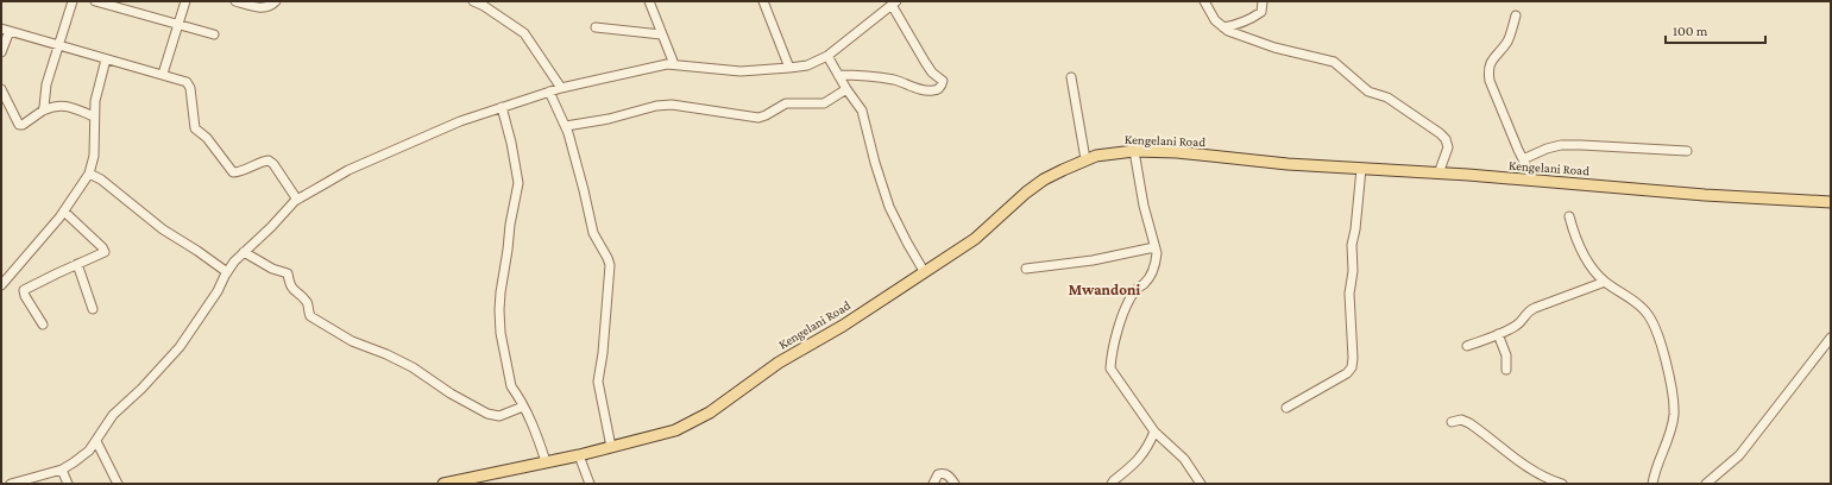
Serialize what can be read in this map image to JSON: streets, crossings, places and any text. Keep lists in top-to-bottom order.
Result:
{
  "streets": {
    "main road": ["Kengelani Road"]
  },
  "districts": ["Mwandoni"],
  "scale_bar": "100 m"
}
